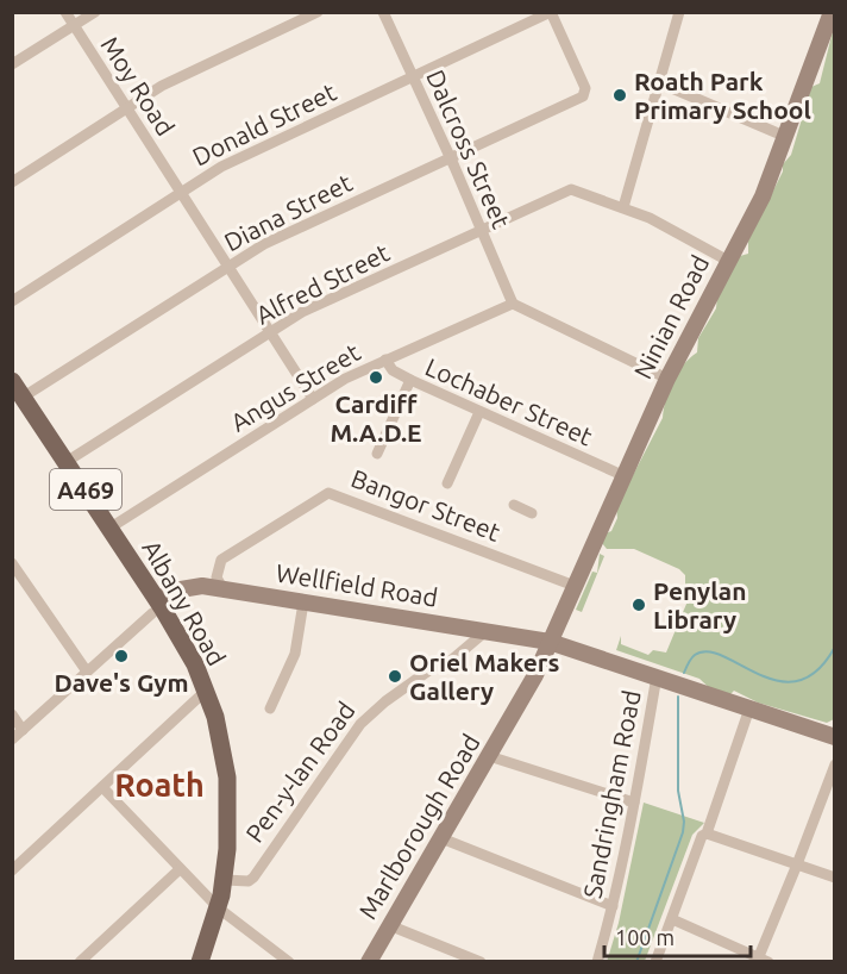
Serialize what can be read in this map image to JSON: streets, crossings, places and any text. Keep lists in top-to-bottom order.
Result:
{
  "streets": {
    "main road": ["A469", "Albany Road"],
    "street": [
      "Moy Road",
      "Donald Street",
      "Dalcross Street",
      "Diana Street",
      "Alfred Street",
      "Ninian Road",
      "Angus Street",
      "Lochaber Street",
      "Bangor Street",
      "Wellfield Road",
      "Pen-y-lan Road",
      "Sandringham Road",
      "Marlborough Road"
    ]
  },
  "crossings": [
    ["Moy Road", "Donald Street"],
    ["Moy Road", "Diana Street"],
    ["Moy Road", "Alfred Street"],
    ["Moy Road", "Angus Street"],
    ["Donald Street", "Dalcross Street"],
    ["Donald Street", "Diana Street"],
    ["Dalcross Street", "Diana Street"],
    ["Dalcross Street", "Alfred Street"],
    ["Dalcross Street", "Angus Street"],
    ["Diana Street", "Albany Road"],
    ["Alfred Street", "Albany Road"],
    ["Ninian Road", "Lochaber Street"],
    ["Ninian Road", "Bangor Street"],
    ["Ninian Road", "Wellfield Road"],
    ["Ninian Road", "Marlborough Road"],
    ["Angus Street", "Lochaber Street"],
    ["Angus Street", "Albany Road"],
    ["Bangor Street", "Wellfield Road"],
    ["Wellfield Road", "Albany Road"],
    ["Wellfield Road", "Pen-y-lan Road"],
    ["Wellfield Road", "Marlborough Road"],
    ["Albany Road", "Pen-y-lan Road"]
  ],
  "districts": ["Roath"],
  "places": [
    "Roath Park Primary School",
    "Cardiff M.A.D.E",
    "Penylan Library",
    "Dave's Gym",
    "Oriel Makers Gallery"
  ],
  "scale_bar": "100 m"
}
